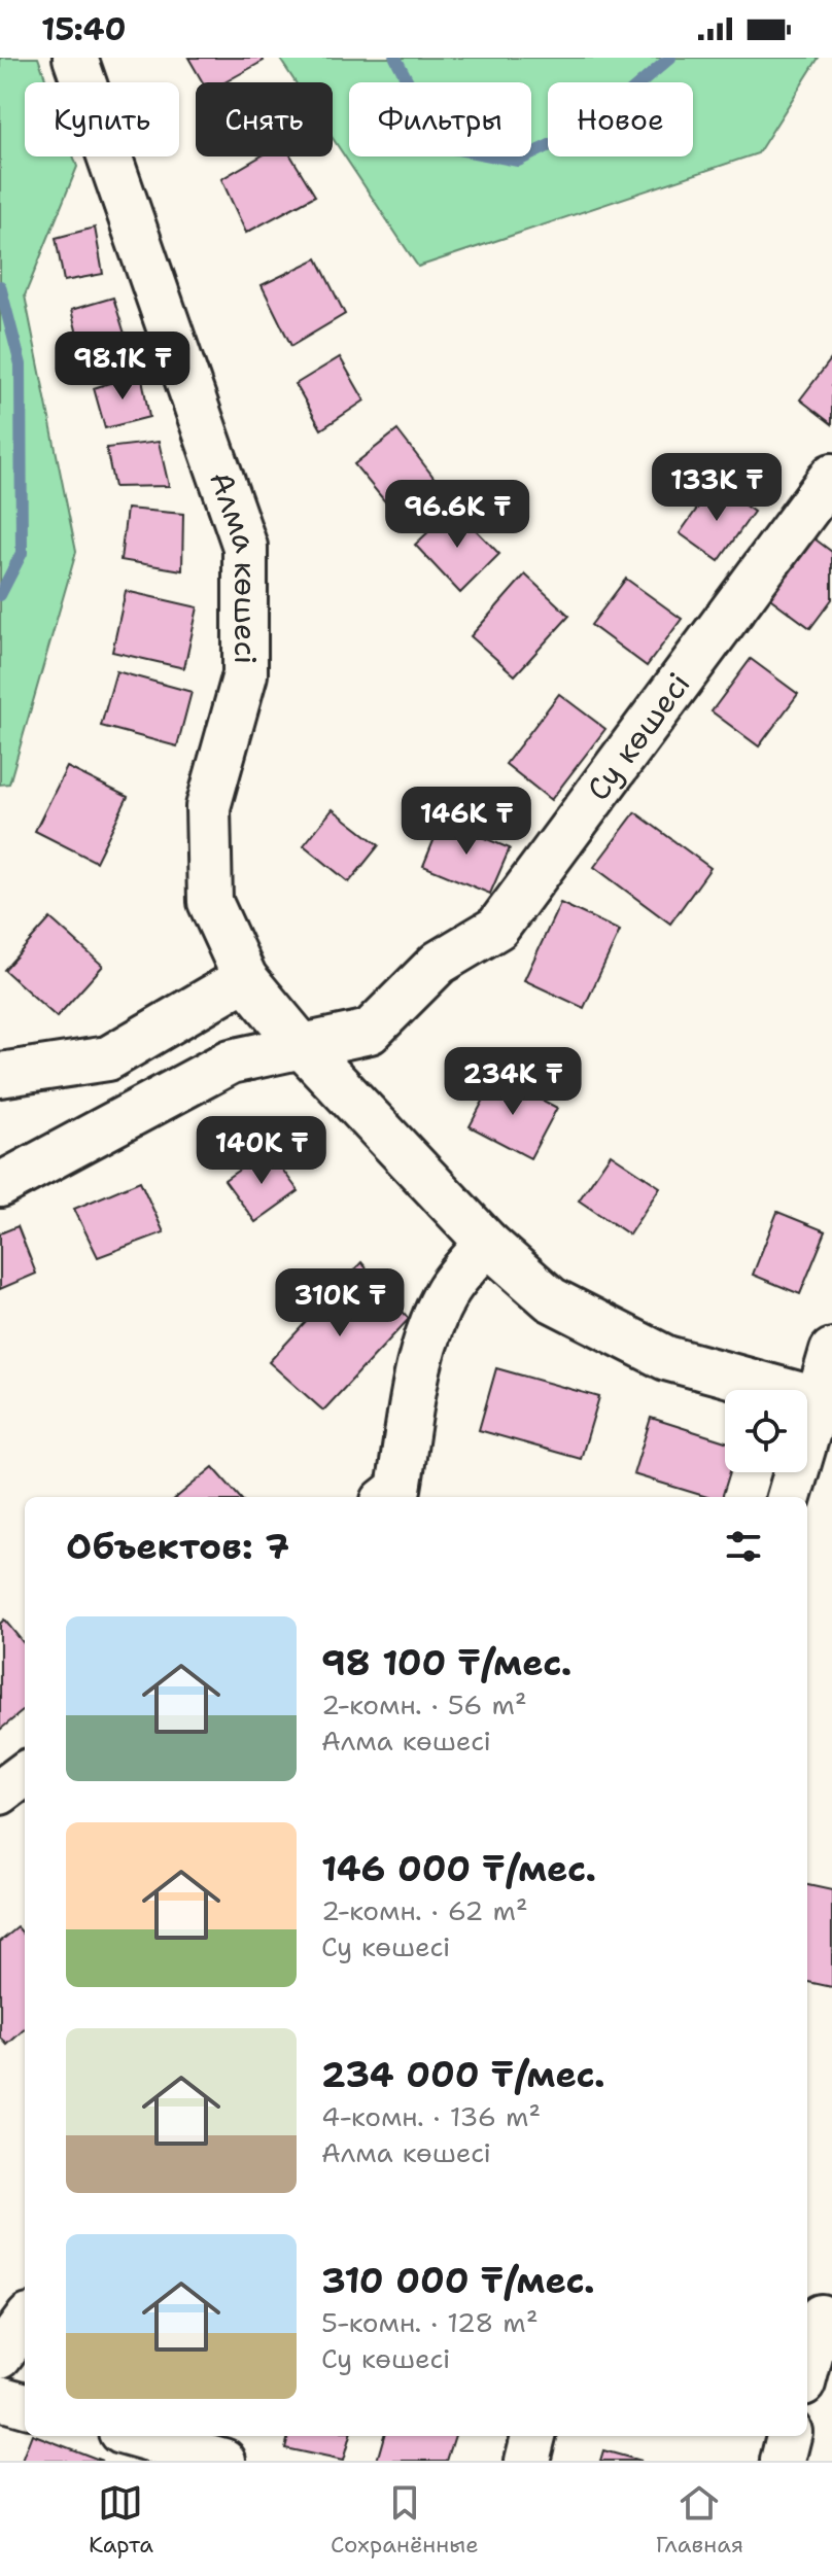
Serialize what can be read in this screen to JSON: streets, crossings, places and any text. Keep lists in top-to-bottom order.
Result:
{
  "streets": {
    "street": ["Алма көшесі", "Су көшесі"]
  },
  "crossings": [
    ["Алма көшесі", "Су көшесі"]
  ],
  "page": {
    "status": "15:40",
    "chip": [
      "Купить",
      "Снять",
      "Фильтры",
      "Новое"
    ],
    "price": [
      "98.1K ₸",
      "133K ₸",
      "96.6K ₸",
      "146K ₸",
      "234K ₸",
      "140K ₸",
      "310K ₸"
    ],
    "heading": "Объектов: 7",
    "list": [
      {
        "name": "98 100 ₸/мес.",
        "note": "2-комн. · 56 m² · Алма көшесі"
      },
      {
        "name": "146 000 ₸/мес.",
        "note": "2-комн. · 62 m² · Су көшесі"
      },
      {
        "name": "234 000 ₸/мес.",
        "note": "4-комн. · 136 m² · Алма көшесі"
      },
      {
        "name": "310 000 ₸/мес.",
        "note": "5-комн. · 128 m² · Су көшесі"
      }
    ],
    "tabs": ["Карта", "Сохранённые", "Главная"]
  }
}
